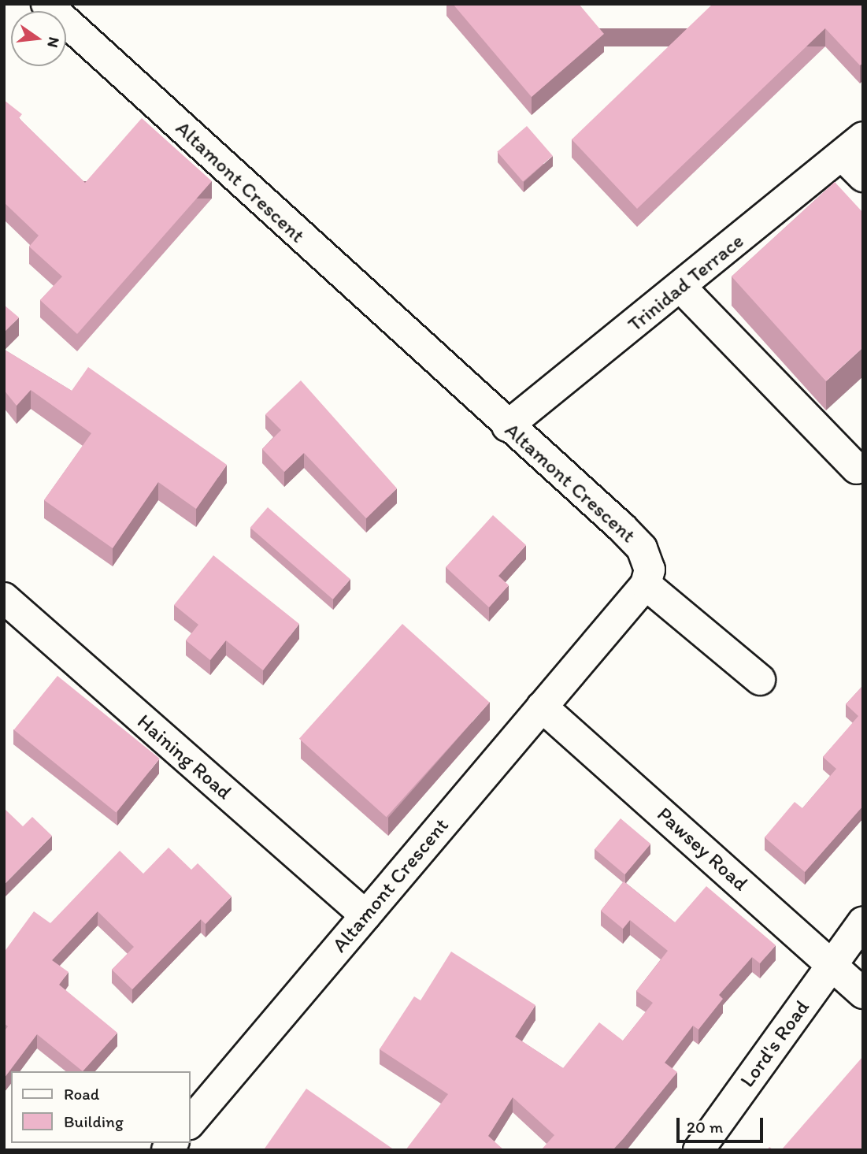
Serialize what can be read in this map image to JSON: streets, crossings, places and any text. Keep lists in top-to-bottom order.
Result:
{
  "streets": {
    "street": [
      "Altamont Crescent",
      "Trinidad Terrace",
      "Haining Road",
      "Pawsey Road",
      "Lord's Road"
    ]
  },
  "crossings": [
    ["Altamont Crescent", "Trinidad Terrace"],
    ["Altamont Crescent", "Haining Road"],
    ["Altamont Crescent", "Pawsey Road"],
    ["Pawsey Road", "Lord's Road"]
  ],
  "legend": ["Road", "Building"],
  "scale_bar": "20 m",
  "north": "right"
}
